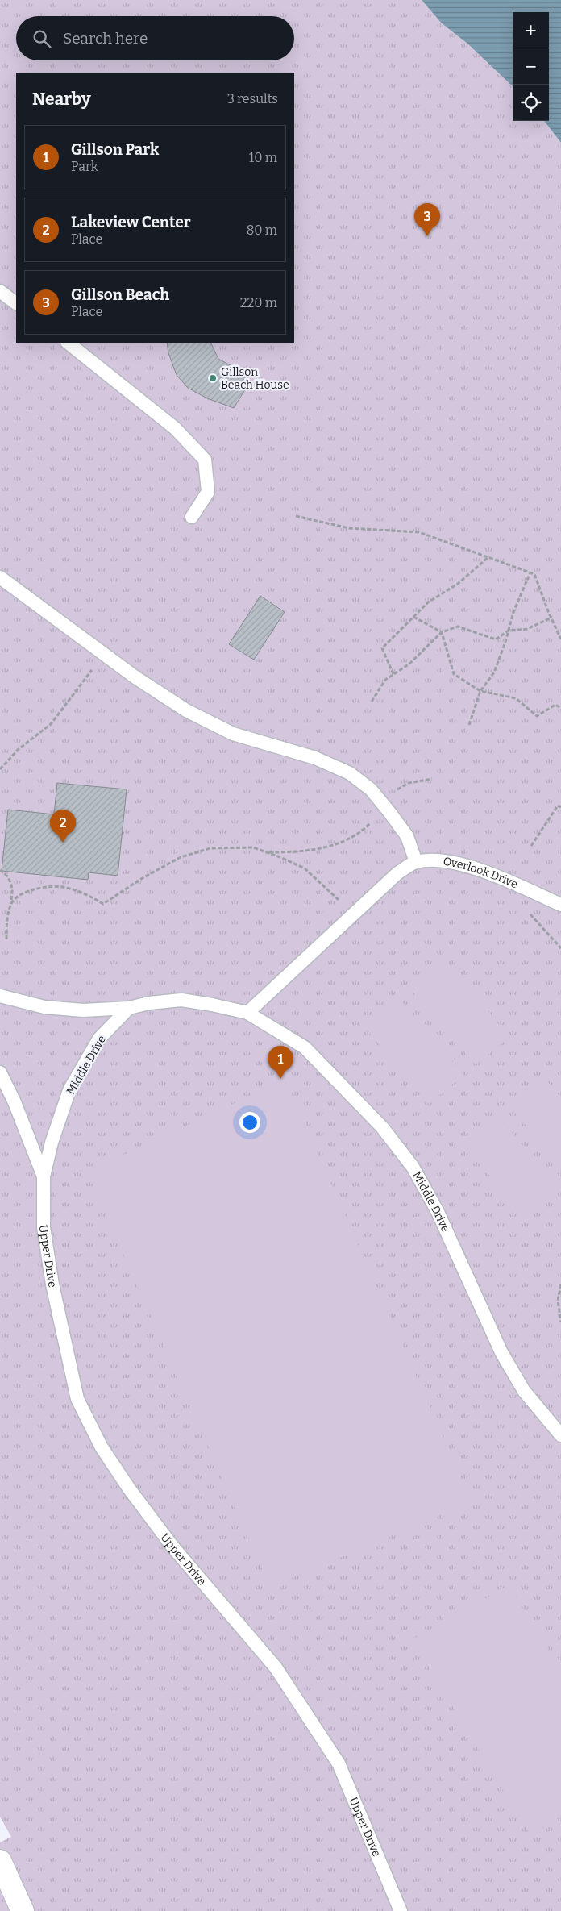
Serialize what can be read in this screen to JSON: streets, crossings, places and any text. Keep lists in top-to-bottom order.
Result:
{
  "streets": {
    "lane": ["Overlook Drive", "Middle Drive", "Upper Drive"]
  },
  "crossings": [
    ["Overlook Drive", "Middle Drive"],
    ["Middle Drive", "Upper Drive"]
  ],
  "places": ["Gillson Beach House"],
  "page": {
    "map_buttons": ["+", "−"],
    "search": "Search here",
    "heading": ["Nearby", "3 results"],
    "list": [
      {
        "mark": "1",
        "name": "Gillson Park",
        "note": "Park",
        "value": "10 m"
      },
      {
        "mark": "2",
        "name": "Lakeview Center",
        "note": "Place",
        "value": "80 m"
      },
      {
        "mark": "3",
        "name": "Gillson Beach",
        "note": "Place",
        "value": "220 m"
      }
    ],
    "pins": ["3", "2", "1"]
  }
}
